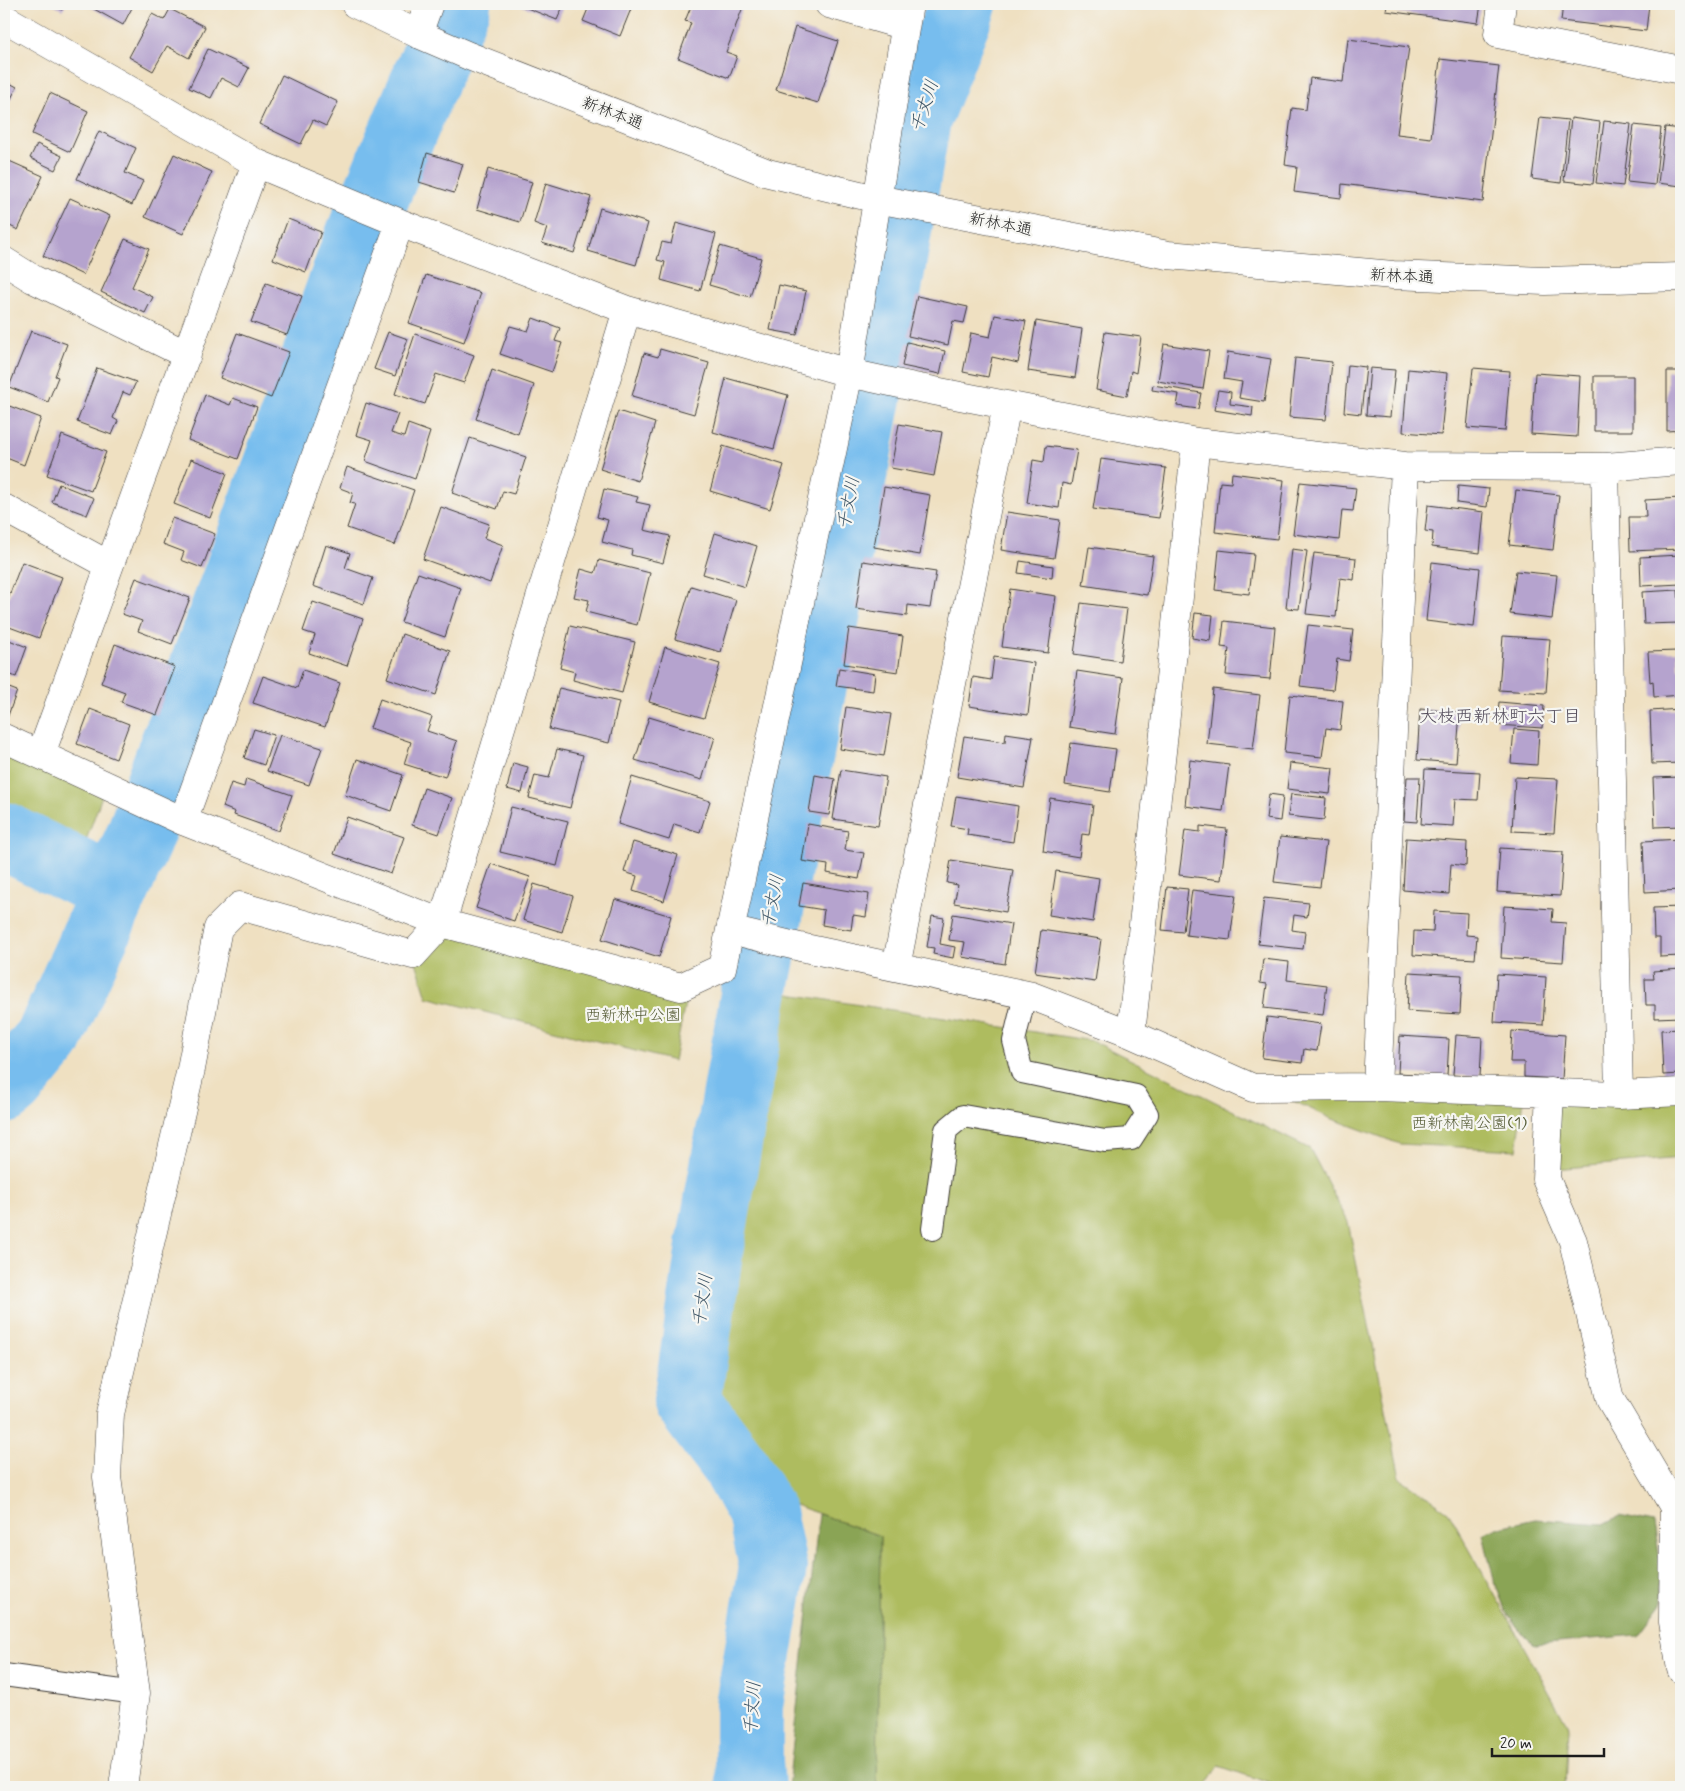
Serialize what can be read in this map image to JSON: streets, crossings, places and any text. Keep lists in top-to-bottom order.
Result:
{
  "streets": {
    "street": ["新林本通"]
  },
  "districts": ["大枝西新林町六丁目"],
  "water": ["千丈川"],
  "parks": ["西新林中公園", "西新林南公園(1)"],
  "scale_bar": "20 m"
}
